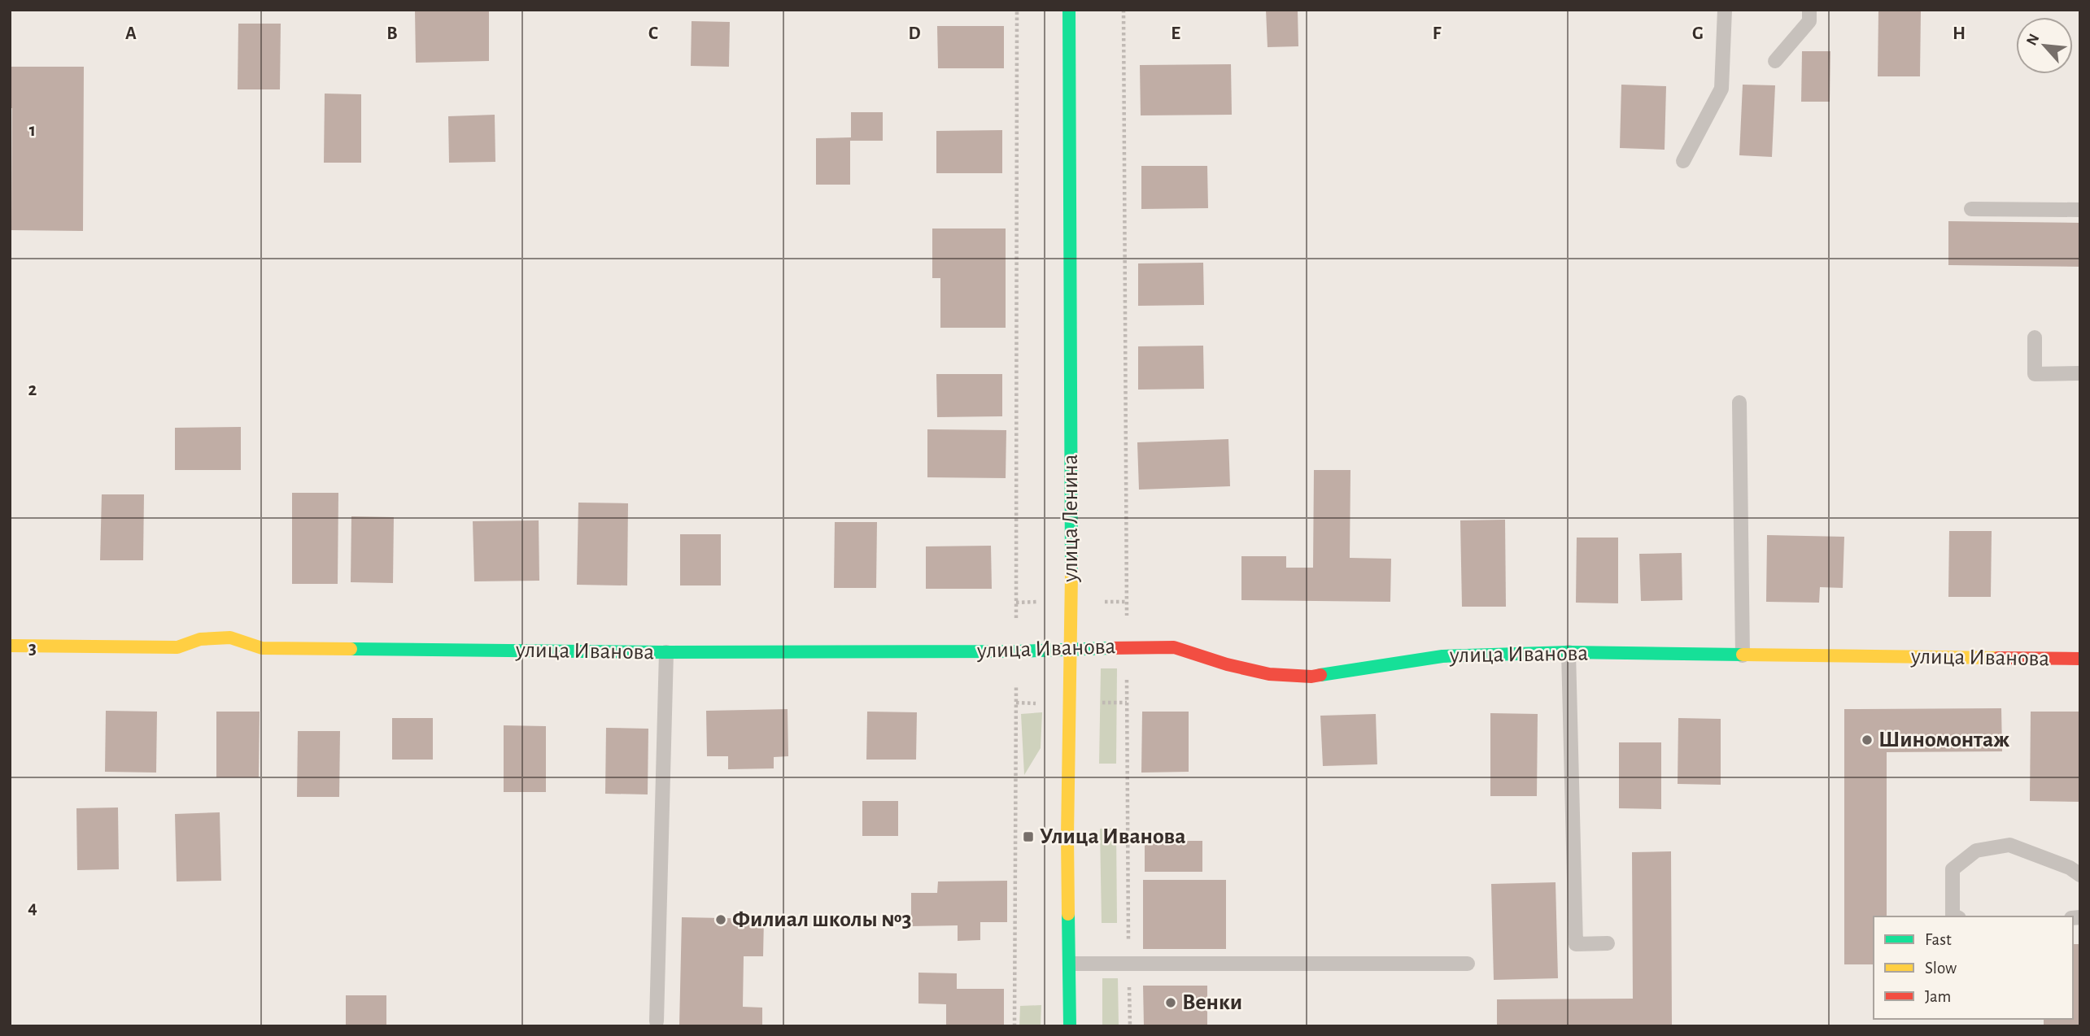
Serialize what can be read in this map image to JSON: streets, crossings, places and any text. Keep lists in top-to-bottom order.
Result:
{
  "streets": {
    "street": ["улица Ленина", "улица Иванова"]
  },
  "crossings": [
    ["улица Ленина", "улица Иванова"]
  ],
  "places": {
    "other": ["Шиномонтаж", "Филиал школы №3", "Венки"],
    "transit": ["Улица Иванова"]
  },
  "legend": ["Fast", "Slow", "Jam"],
  "north": "top left",
  "grid": {
    "columns": [
      "A",
      "B",
      "C",
      "D",
      "E",
      "F",
      "G",
      "H"
    ],
    "rows": [
      "1",
      "2",
      "3",
      "4"
    ]
  }
}
